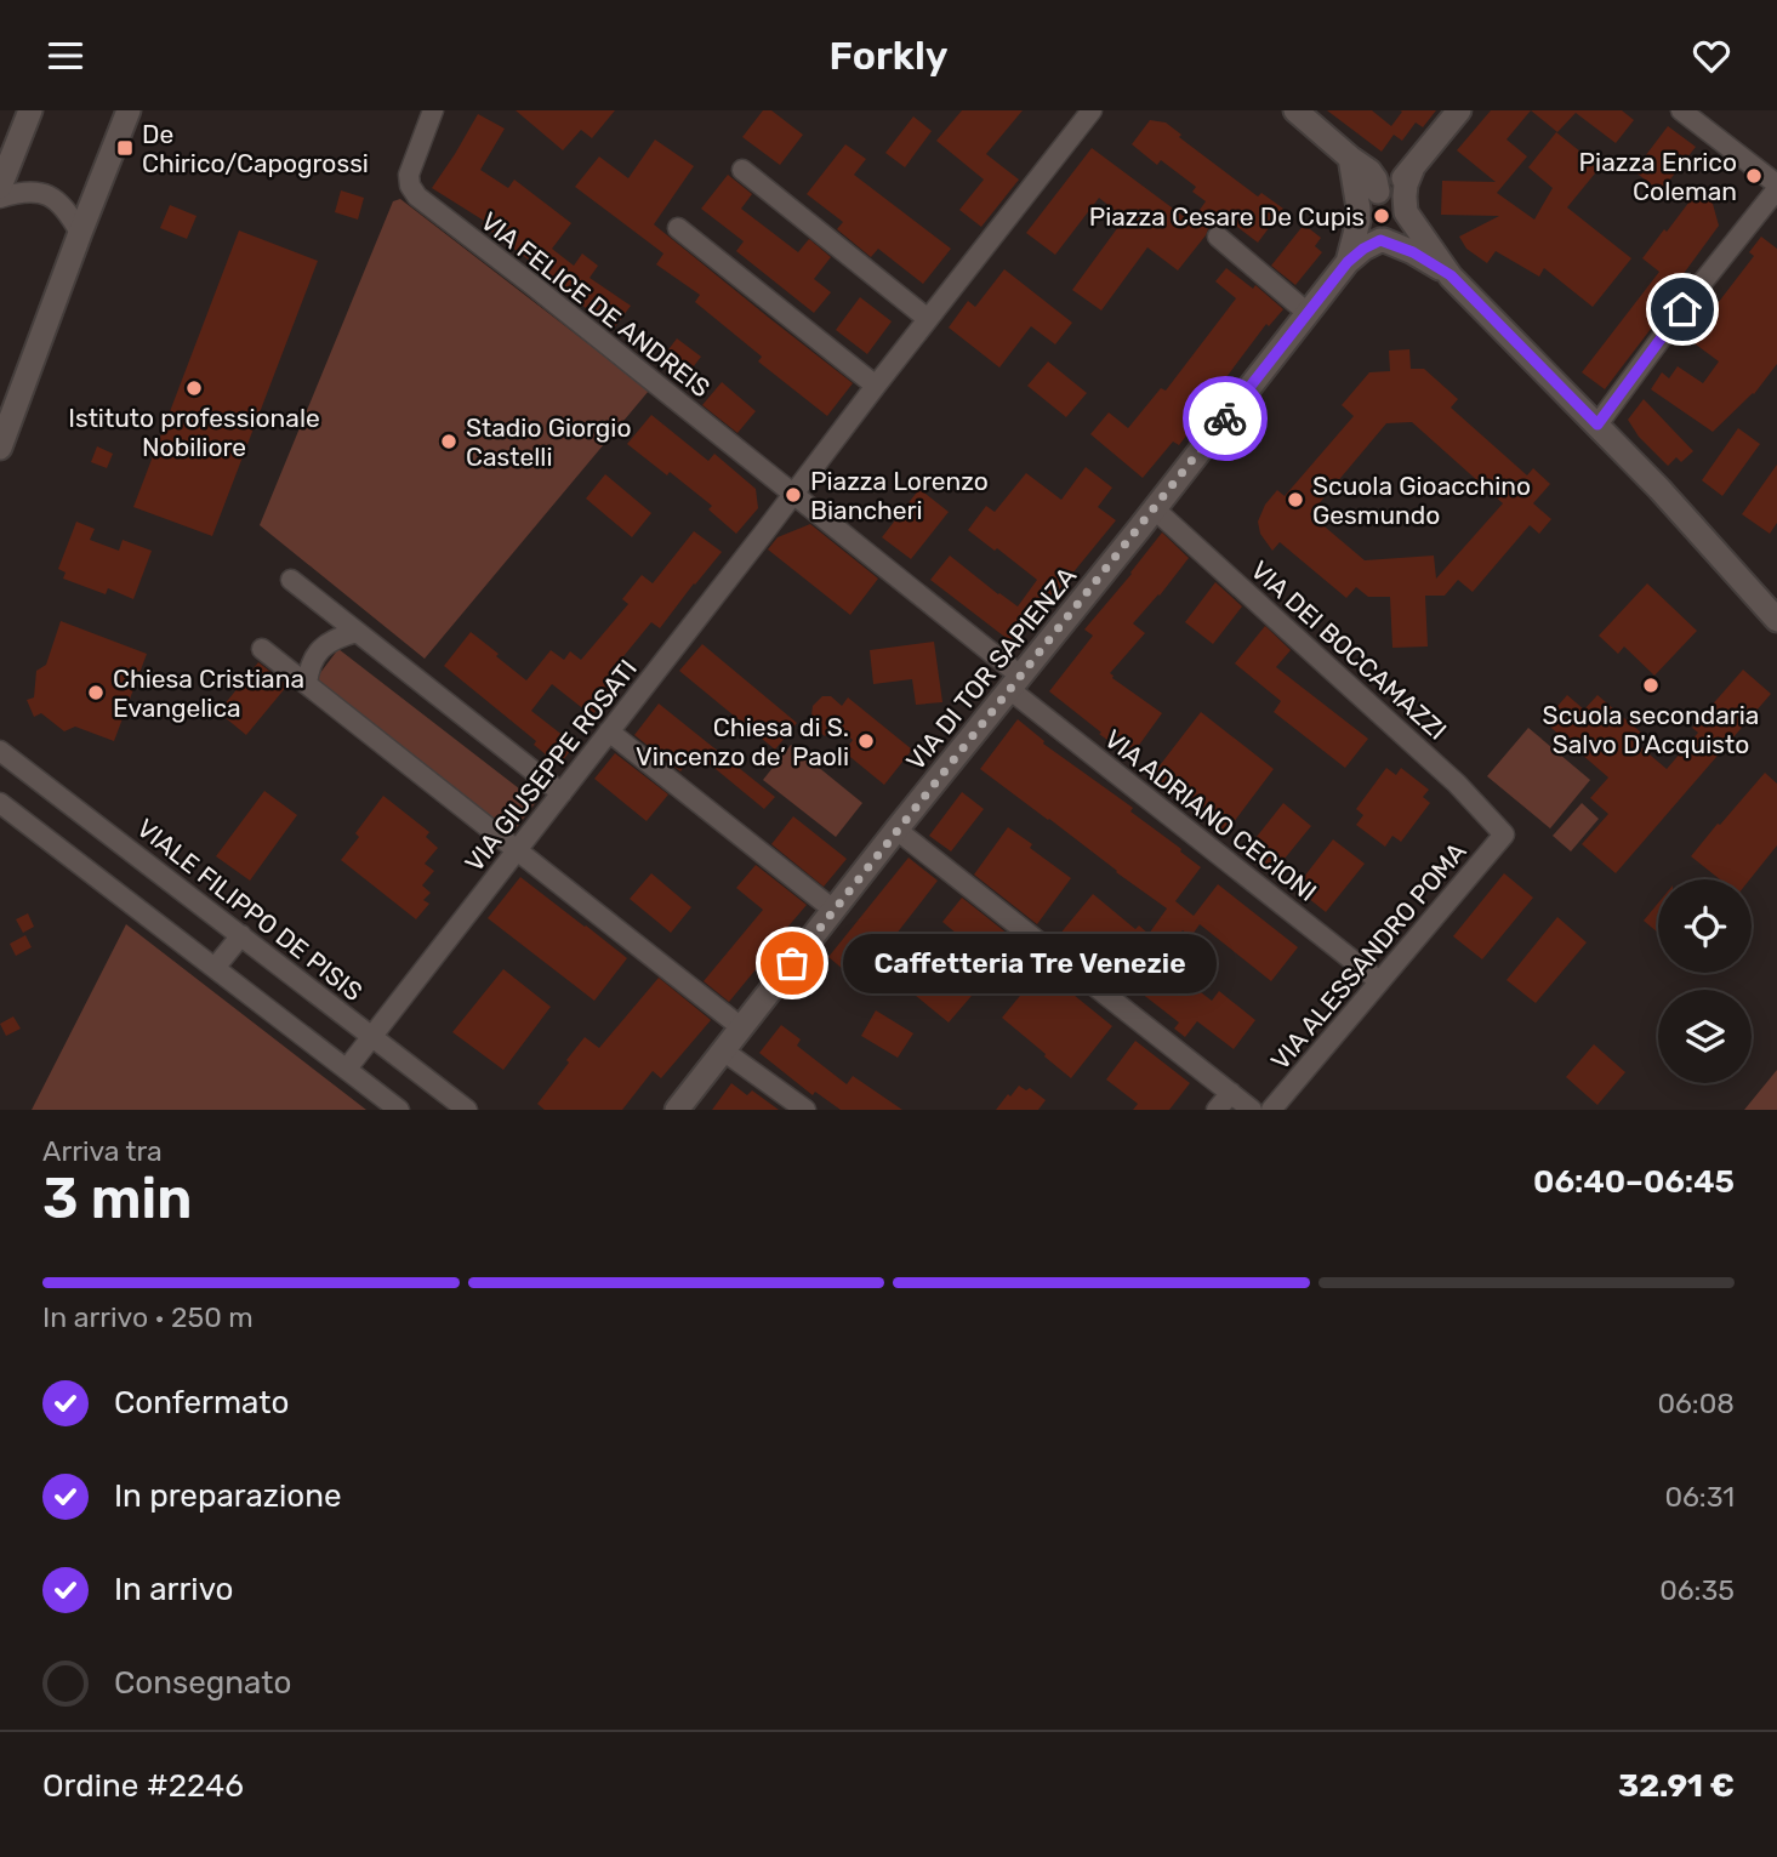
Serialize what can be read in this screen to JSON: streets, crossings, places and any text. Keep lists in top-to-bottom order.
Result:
{
  "streets": {
    "street": [
      "VIA FELICE DE ANDREIS",
      "VIA DEI BOCCAMAZZI",
      "VIA DI TOR SAPIENZA",
      "VIA GIUSEPPE ROSATI",
      "VIA ADRIANO CECIONI",
      "VIALE FILIPPO DE PISIS",
      "VIA ALESSANDRO POMA"
    ]
  },
  "crossings": [
    ["VIA FELICE DE ANDREIS", "VIA GIUSEPPE ROSATI"],
    ["VIA DEI BOCCAMAZZI", "VIA DI TOR SAPIENZA"],
    ["VIA DEI BOCCAMAZZI", "VIA ALESSANDRO POMA"],
    ["VIA DI TOR SAPIENZA", "VIA ADRIANO CECIONI"],
    ["VIA GIUSEPPE ROSATI", "VIALE FILIPPO DE PISIS"],
    ["VIA ADRIANO CECIONI", "VIA ALESSANDRO POMA"]
  ],
  "places": {
    "transit": ["De Chirico/Capogrossi"],
    "other": [
      "Piazza Enrico Coleman",
      "Piazza Cesare De Cupis",
      "Istituto professionale Nobiliore",
      "Stadio Giorgio Castelli",
      "Piazza Lorenzo Biancheri",
      "Scuola Gioacchino Gesmundo",
      "Scuola secondaria Salvo D'Acquisto",
      "Chiesa Cristiana Evangelica",
      "Chiesa di S. Vincenzo de’ Paoli",
      "Caffetteria Tre Venezie"
    ]
  },
  "page": {
    "header": "Forkly",
    "bubble": "Caffetteria Tre Venezie",
    "heading": ["3 min", "Arriva tra", "06:40–06:45"],
    "panel": ["Ordine #2246", "32.91 €"],
    "bar": "In arrivo · 250 m",
    "list": [
      ["Confermato", "06:08"],
      ["In preparazione", "06:31"],
      ["In arrivo", "06:35"],
      "Consegnato"
    ]
  }
}
